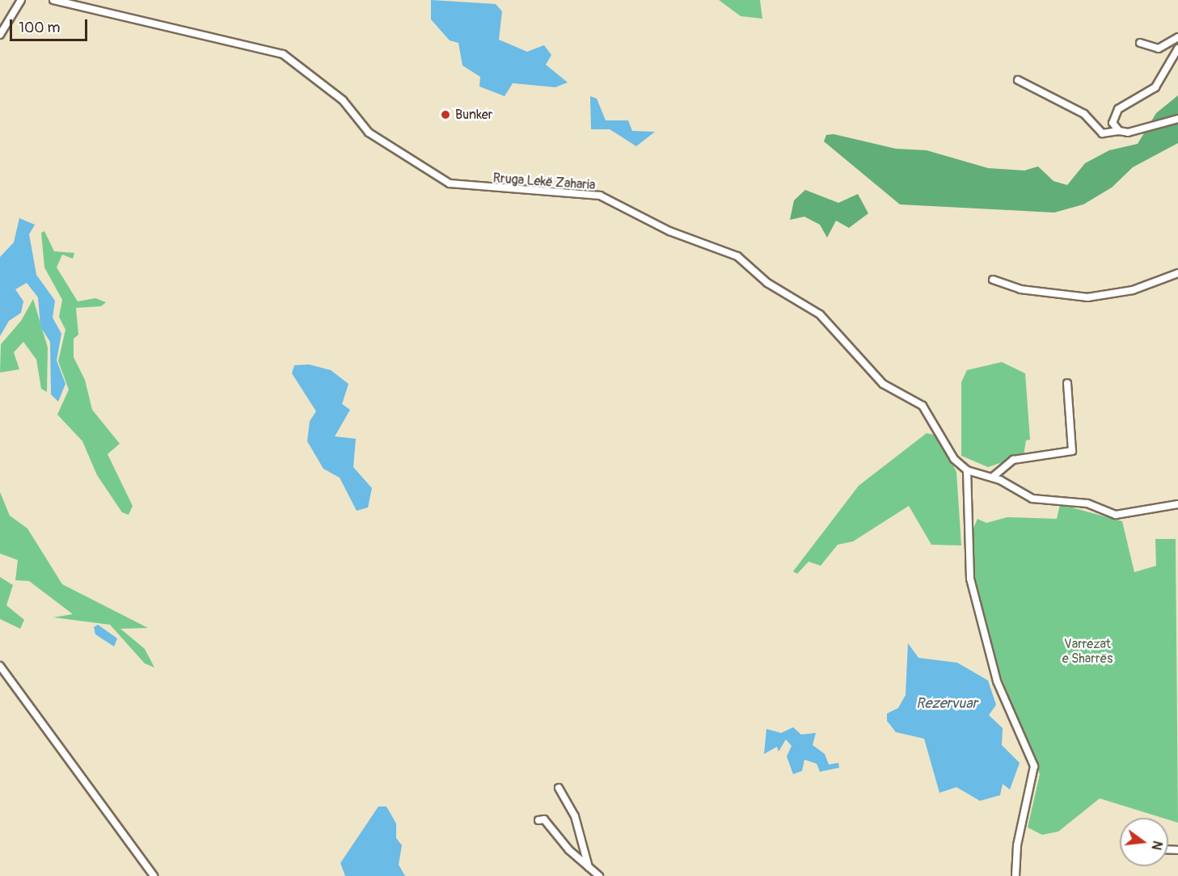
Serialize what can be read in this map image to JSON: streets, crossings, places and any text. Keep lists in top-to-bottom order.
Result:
{
  "streets": {
    "street": ["Rruga Lekë Zaharia"]
  },
  "water": ["Rezervuar"],
  "parks": ["Varrezat e Sharrës"],
  "places": ["Bunker"],
  "scale_bar": "100 m",
  "north": "right"
}
